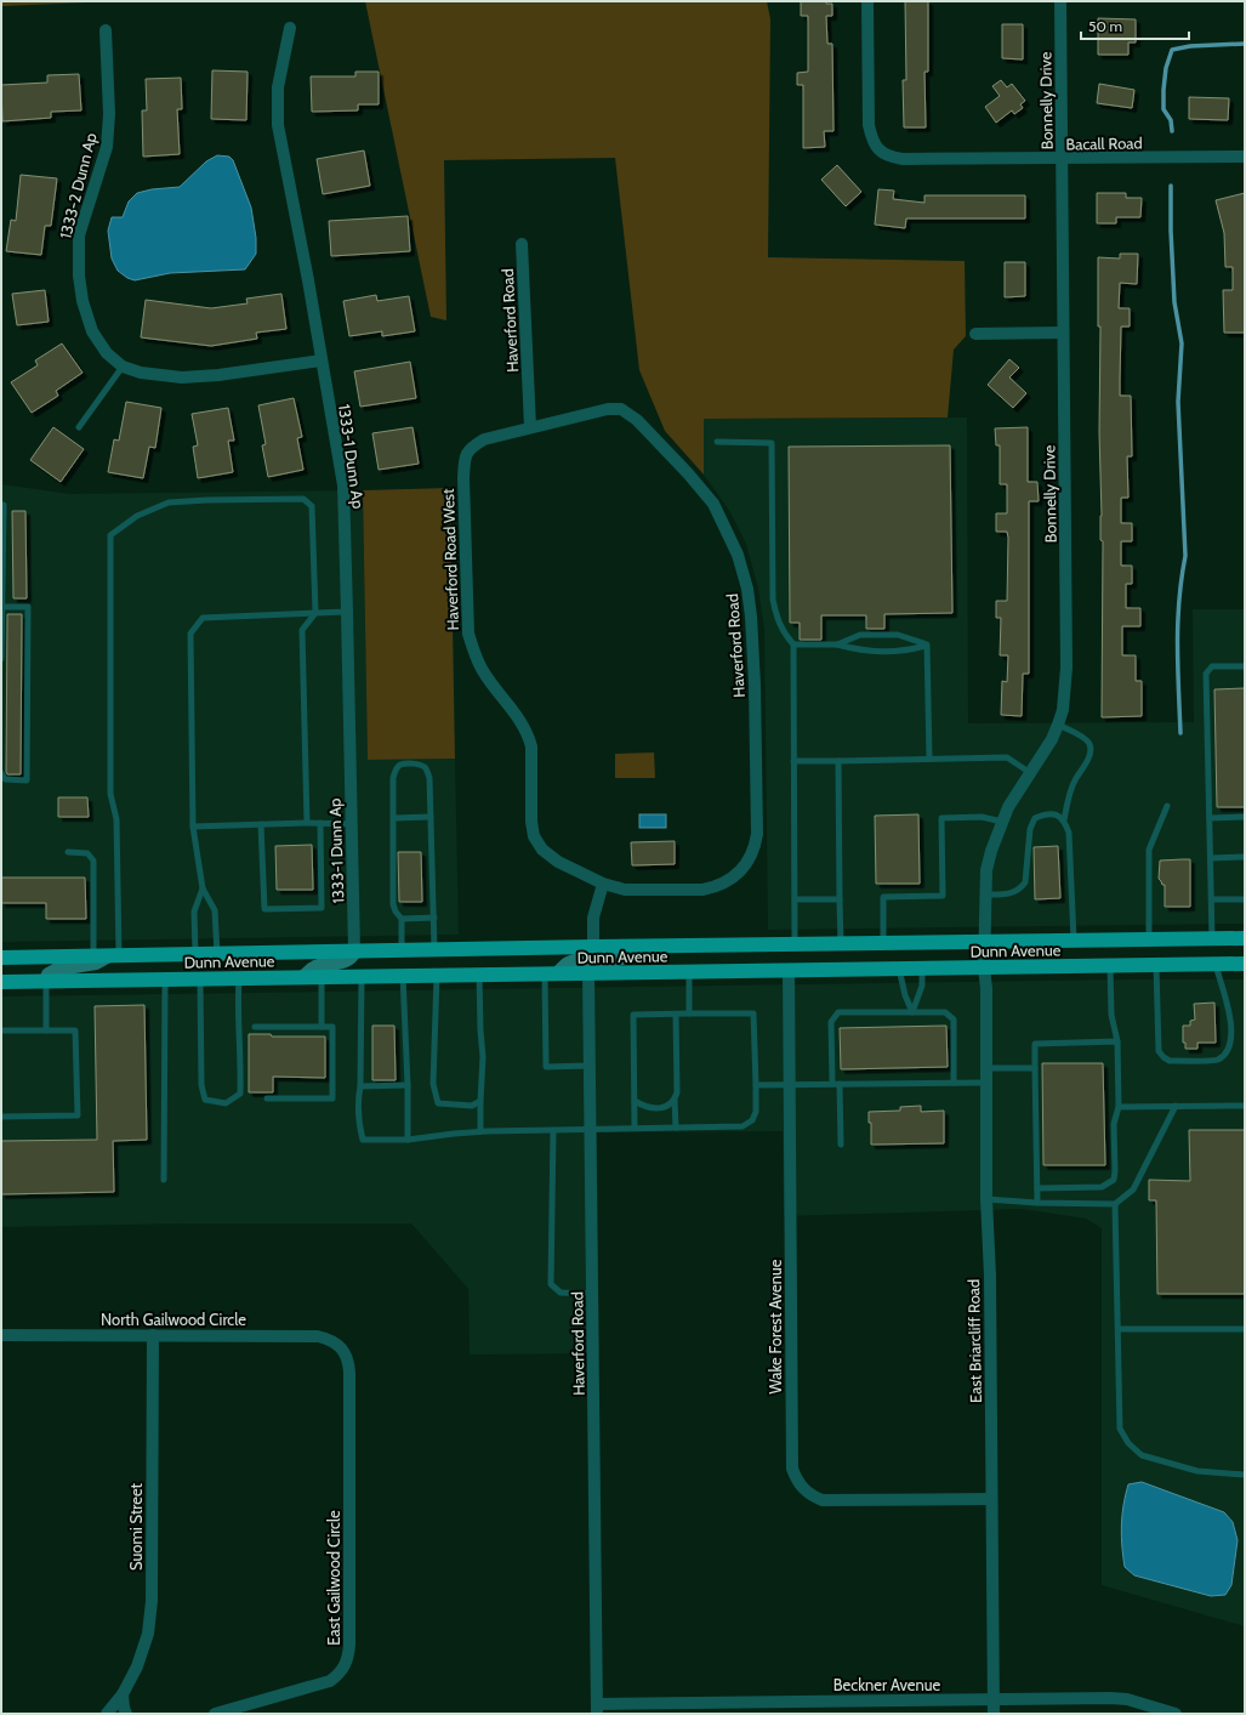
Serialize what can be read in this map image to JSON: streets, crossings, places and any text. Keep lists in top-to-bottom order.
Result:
{
  "streets": {
    "main road": ["Dunn Avenue"],
    "street": [
      "Bonnelly Drive",
      "Bacall Road",
      "1333-2 Dunn Ap",
      "Haverford Road",
      "1333-1 Dunn Ap",
      "Haverford Road West",
      "North Gailwood Circle",
      "Wake Forest Avenue",
      "East Briarcliff Road",
      "Suomi Street",
      "East Gailwood Circle",
      "Beckner Avenue"
    ]
  },
  "crossings": [
    ["Bonnelly Drive", "Bacall Road"],
    ["Bonnelly Drive", "Dunn Avenue"],
    ["Bonnelly Drive", "East Briarcliff Road"],
    ["1333-2 Dunn Ap", "1333-1 Dunn Ap"],
    ["Haverford Road", "Haverford Road West"],
    ["Haverford Road", "Dunn Avenue"],
    ["Haverford Road", "Beckner Avenue"],
    ["1333-1 Dunn Ap", "Dunn Avenue"],
    ["Dunn Avenue", "Wake Forest Avenue"],
    ["Dunn Avenue", "East Briarcliff Road"],
    ["North Gailwood Circle", "Suomi Street"],
    ["North Gailwood Circle", "East Gailwood Circle"],
    ["Wake Forest Avenue", "East Briarcliff Road"],
    ["East Briarcliff Road", "Beckner Avenue"]
  ],
  "scale_bar": "50 m"
}
